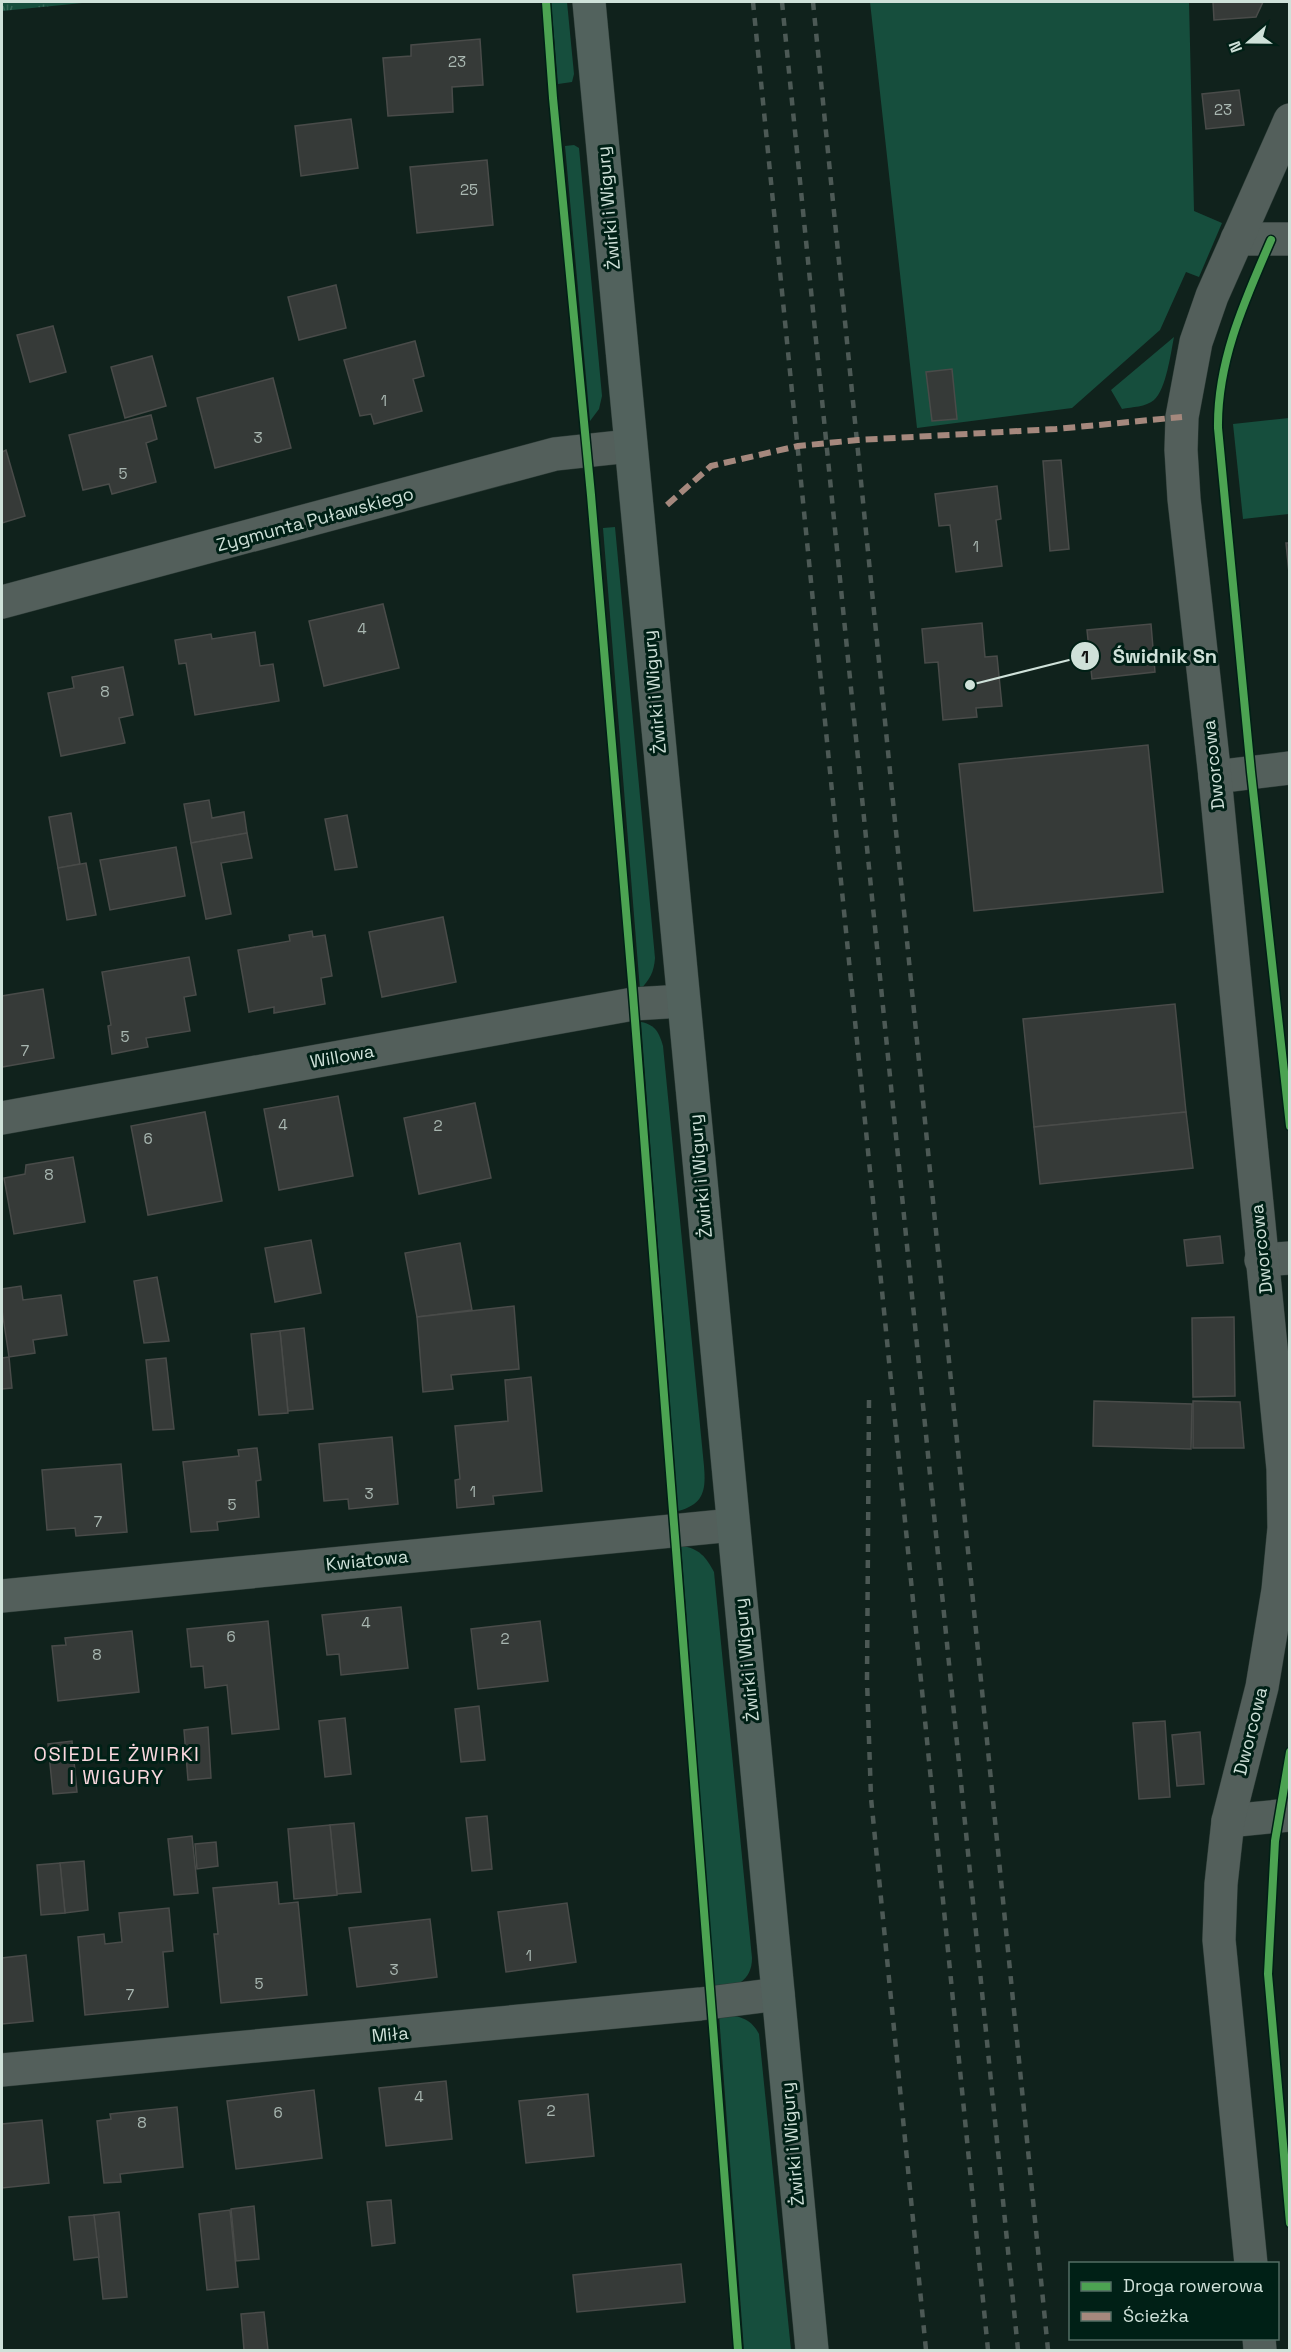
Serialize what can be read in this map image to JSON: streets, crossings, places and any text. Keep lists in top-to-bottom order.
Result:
{
  "streets": {
    "main road": ["Żwirki i Wigury"],
    "street": [
      "Zygmunta Puławskiego",
      "Dworcowa",
      "Willowa",
      "Kwiatowa",
      "Miła"
    ]
  },
  "crossings": [
    ["Żwirki i Wigury", "Zygmunta Puławskiego"],
    ["Żwirki i Wigury", "Willowa"],
    ["Żwirki i Wigury", "Kwiatowa"],
    ["Żwirki i Wigury", "Miła"]
  ],
  "districts": ["OSIEDLE ŻWIRKI I WIGURY"],
  "places": ["Świdnik Sn"],
  "house_numbers": [
    "23",
    "23",
    "25",
    "1",
    "3",
    "5",
    "1",
    "4",
    "8",
    "5",
    "7",
    "4",
    "2",
    "6",
    "8",
    "1",
    "3",
    "5",
    "7",
    "4",
    "6",
    "2",
    "8",
    "1",
    "3",
    "5",
    "7",
    "4",
    "2",
    "6",
    "8"
  ],
  "legend": ["Droga rowerowa", "Ścieżka"],
  "north": "left"
}
